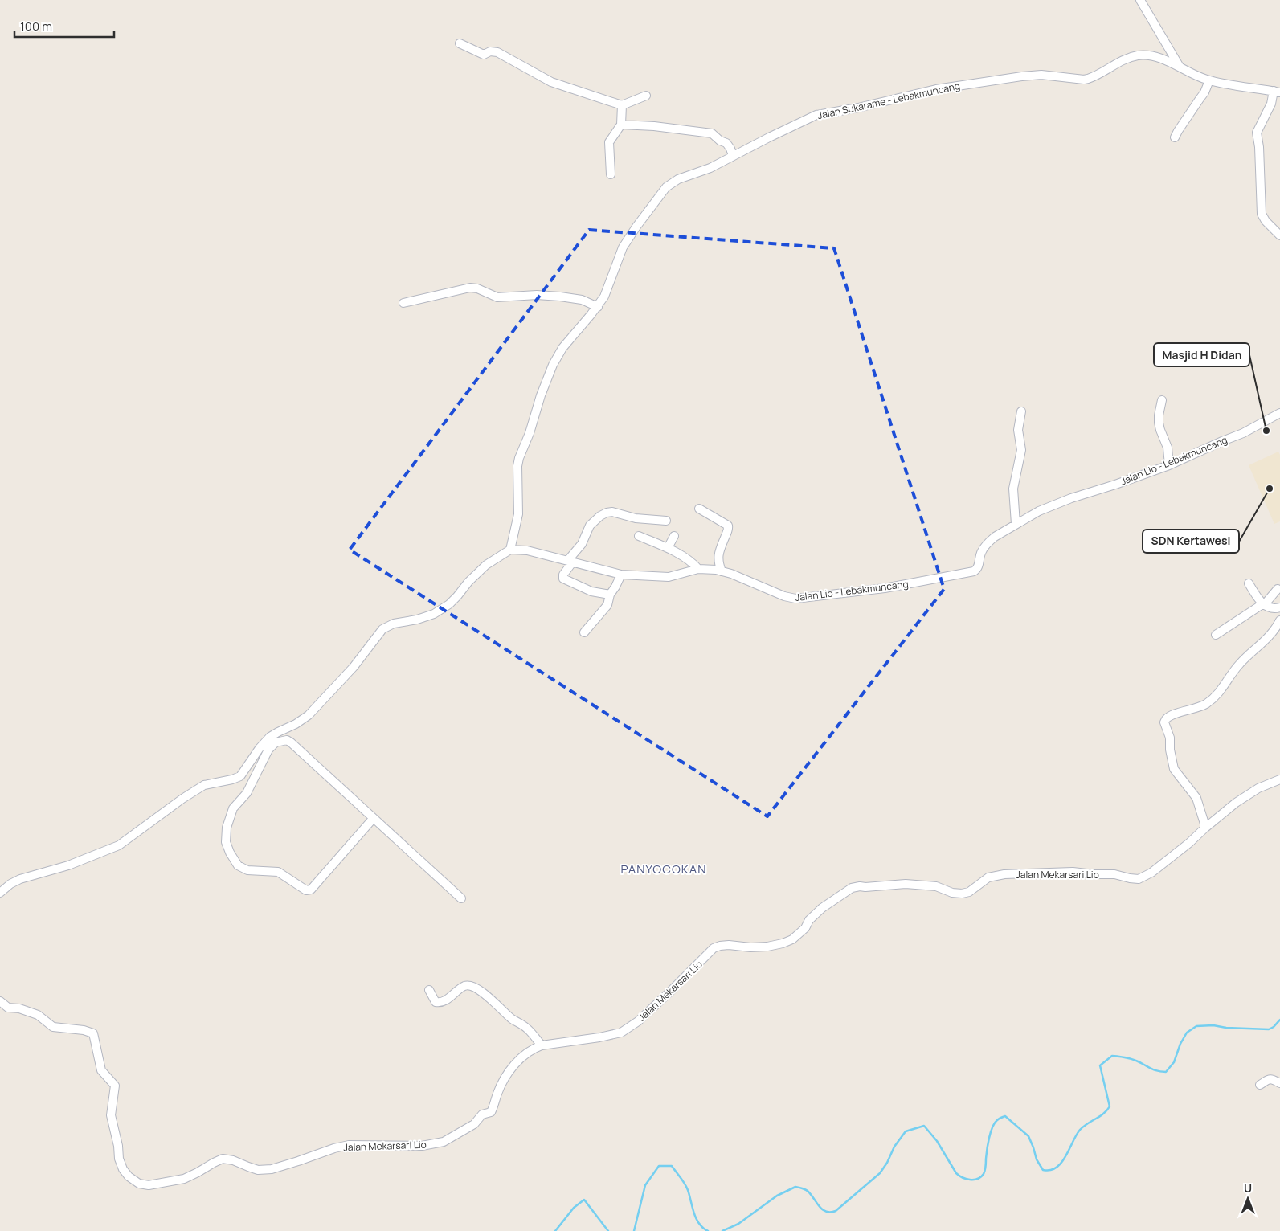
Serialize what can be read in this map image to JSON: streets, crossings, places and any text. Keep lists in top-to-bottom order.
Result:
{
  "streets": {
    "street": ["Jalan Sukarame - Lebakmuncang", "Jalan Lio - Lebakmuncang", "Jalan Mekarsari Lio"]
  },
  "crossings": [
    ["Jalan Sukarame - Lebakmuncang", "Jalan Lio - Lebakmuncang"]
  ],
  "districts": ["PANYOCOKAN"],
  "places": ["Masjid H Didan", "SDN Kertawesi"],
  "scale_bar": "100 m",
  "north": "top"
}
